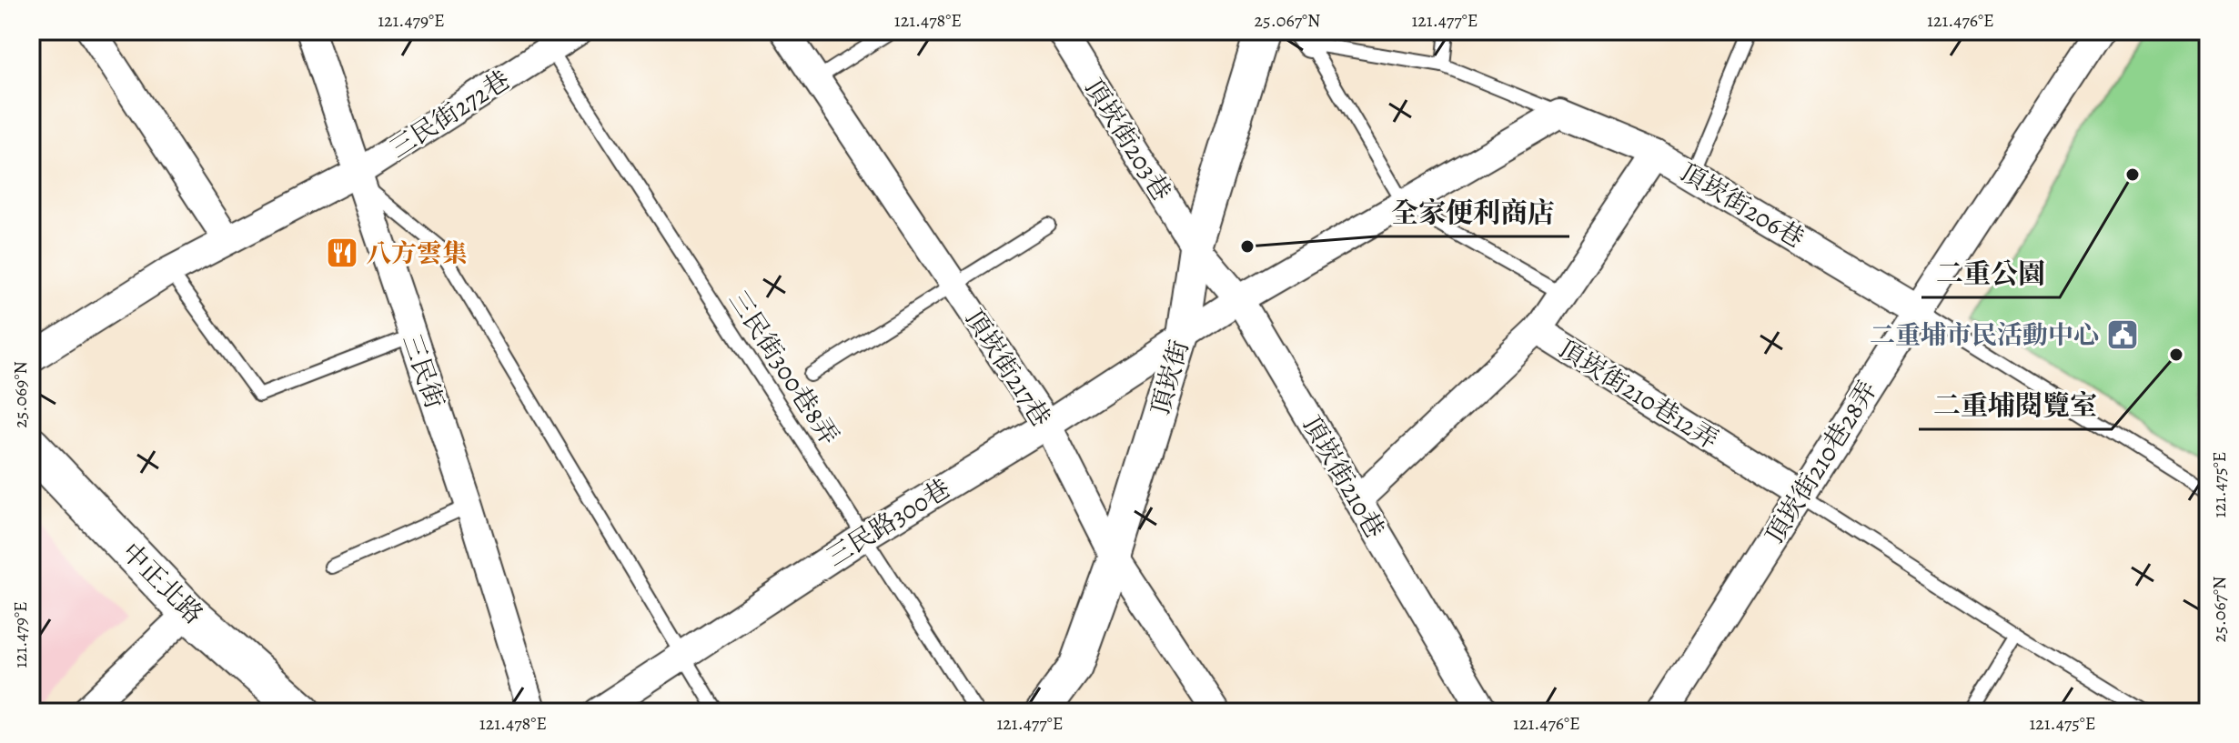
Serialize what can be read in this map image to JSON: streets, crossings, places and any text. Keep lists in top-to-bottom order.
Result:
{
  "streets": {
    "main road": ["中正北路"],
    "street": [
      "三民街272巷",
      "頂崁街203巷",
      "頂崁街206巷",
      "頂崁街217巷",
      "三民街",
      "頂崁街",
      "頂崁街210巷12弄",
      "頂崁街210巷28弄",
      "頂崁街210巷",
      "三民路300巷"
    ],
    "lane": ["三民街300巷8弄"]
  },
  "crossings": [
    ["三民街272巷", "三民街300巷8弄"],
    ["三民街272巷", "三民街"],
    ["頂崁街203巷", "頂崁街"],
    ["頂崁街203巷", "頂崁街210巷"],
    ["頂崁街206巷", "頂崁街210巷28弄"],
    ["頂崁街206巷", "三民路300巷"],
    ["三民街300巷8弄", "三民路300巷"],
    ["頂崁街217巷", "頂崁街"],
    ["頂崁街217巷", "三民路300巷"],
    ["頂崁街", "頂崁街210巷"],
    ["頂崁街", "三民路300巷"],
    ["頂崁街210巷12弄", "頂崁街210巷28弄"],
    ["頂崁街210巷12弄", "頂崁街210巷"],
    ["頂崁街210巷", "三民路300巷"]
  ],
  "places": {
    "other": ["二重公園", "全家便利商店", "二重埔閱覽室"],
    "restaurant": ["八方雲集"],
    "public building": ["二重埔市民活動中心"]
  },
  "coordinates": [
    "121.479°E",
    "121.478°E",
    "25.067°N",
    "121.477°E",
    "121.476°E",
    "25.069°N",
    "121.475°E"
  ]
}
